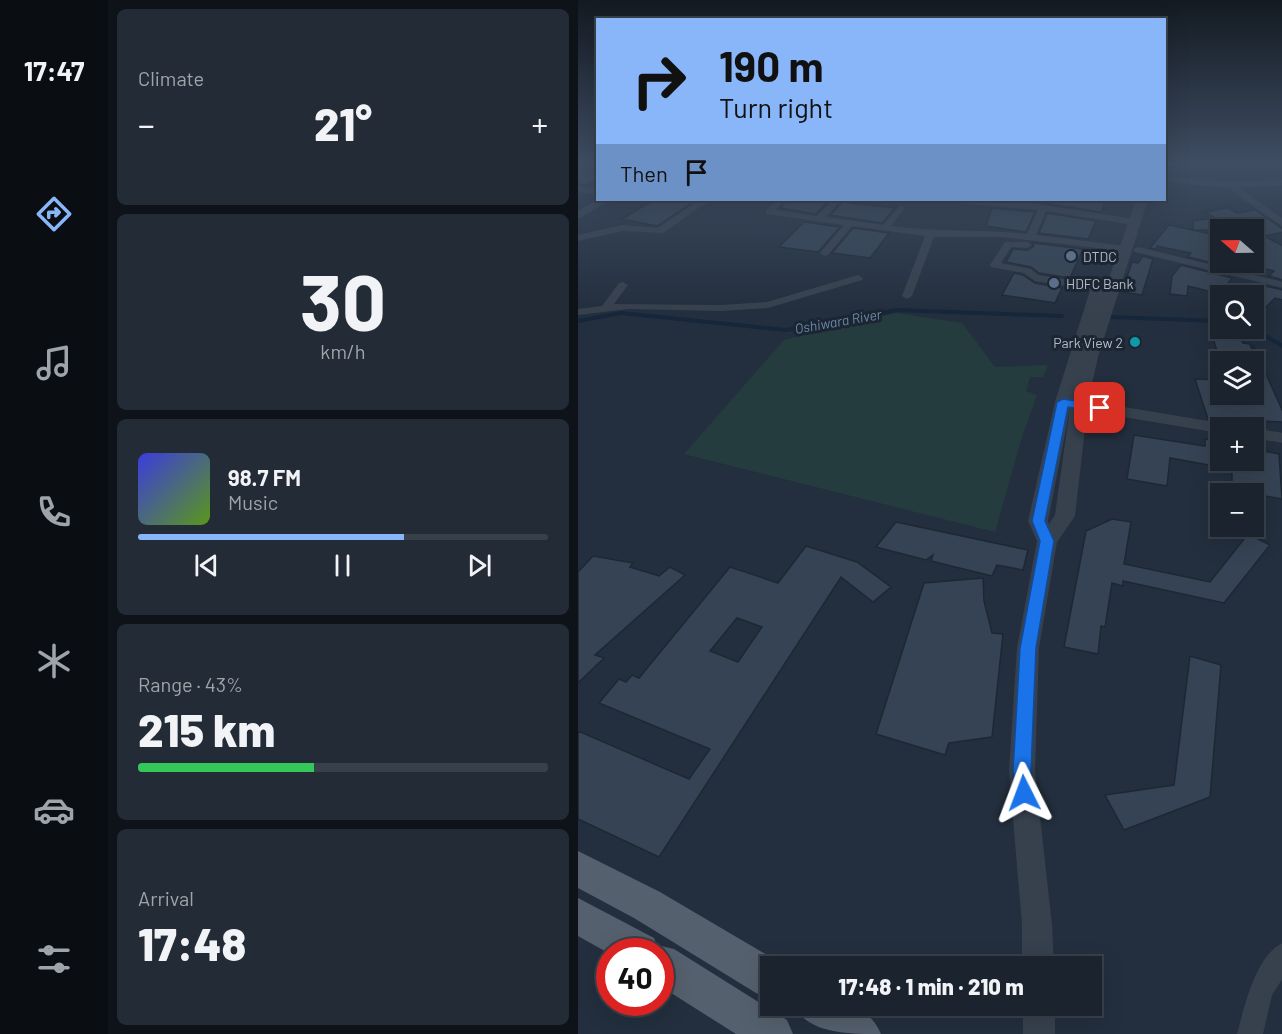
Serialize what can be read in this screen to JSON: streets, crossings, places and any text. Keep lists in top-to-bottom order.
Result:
{
  "water": ["Oshiwara River"],
  "places": ["DTDC", "HDFC Bank", "Park View 2"],
  "north": "left",
  "page": {
    "tabs": "17:47",
    "tile": [
      "Climate",
      ["30", "km/h"],
      ["Range · 43%", "215 km"],
      ["Arrival", "17:48"]
    ],
    "turn": ["190 m", "Turn right"],
    "heat": ["−", "21°", "+"],
    "then": "Then",
    "map_buttons": ["+", "−"],
    "song": ["98.7 FM", "Music"],
    "limit": "40",
    "trip": "17:48 · 1 min · 210 m"
  }
}
